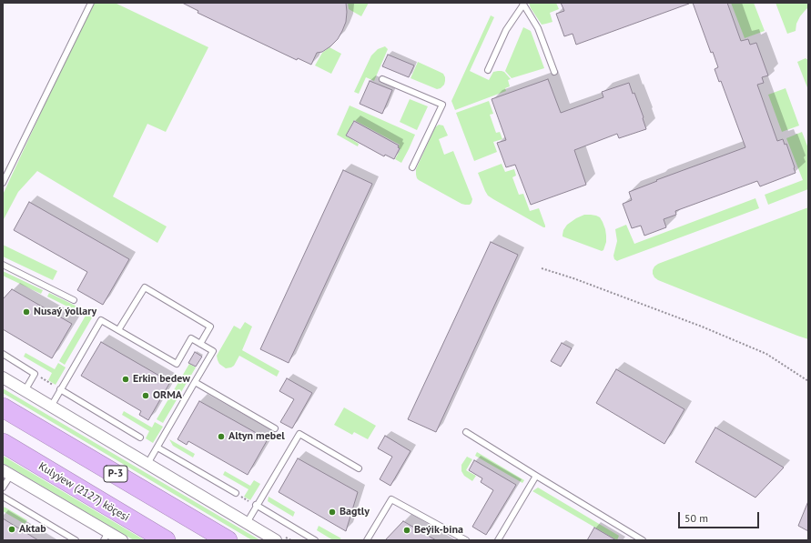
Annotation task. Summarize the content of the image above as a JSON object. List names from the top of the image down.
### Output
{
  "streets": {
    "highway": ["P-3", "Kulyýew (2127) köçesi"]
  },
  "places": [
    "Nusaý ýollary",
    "Erkin bedew",
    "ORMA",
    "Altyn mebel",
    "Bagtly",
    "Aktab",
    "Beýik-bina"
  ],
  "scale_bar": "50 m"
}
